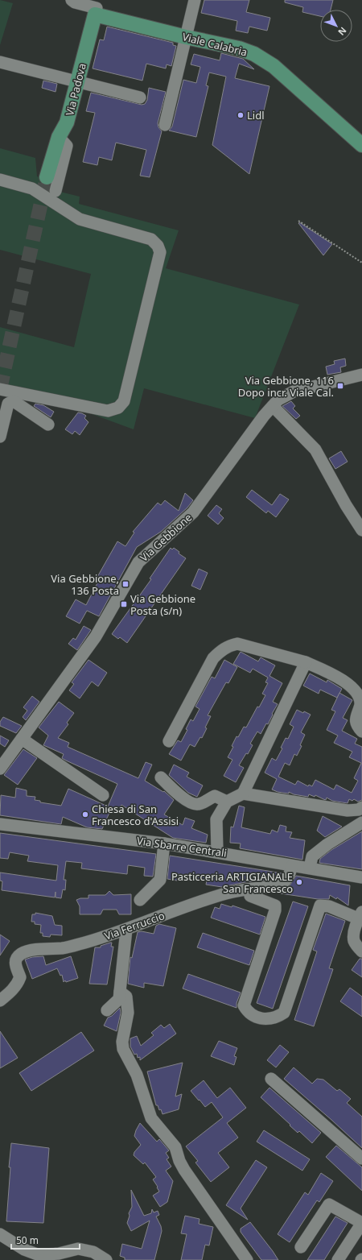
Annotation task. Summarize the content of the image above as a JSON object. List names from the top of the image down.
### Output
{
  "streets": {
    "main road": ["Viale Calabria", "Via Padova"],
    "street": ["Via Gebbione", "Via Sbarre Centrali", "Via Ferruccio"]
  },
  "crossings": [
    ["Viale Calabria", "Via Padova"],
    ["Via Sbarre Centrali", "Via Ferruccio"]
  ],
  "places": {
    "other": ["Lidl", "Chiesa di San Francesco d'Assisi", "Pasticceria ARTIGIANALE San Francesco"],
    "transit": ["Via Gebbione, 116 Dopo incr. Viale Cal.", "Via Gebbione, 136 Posta", "Via Gebbione Posta (s/n)"]
  },
  "scale_bar": "50 m",
  "north": "bottom right"
}
